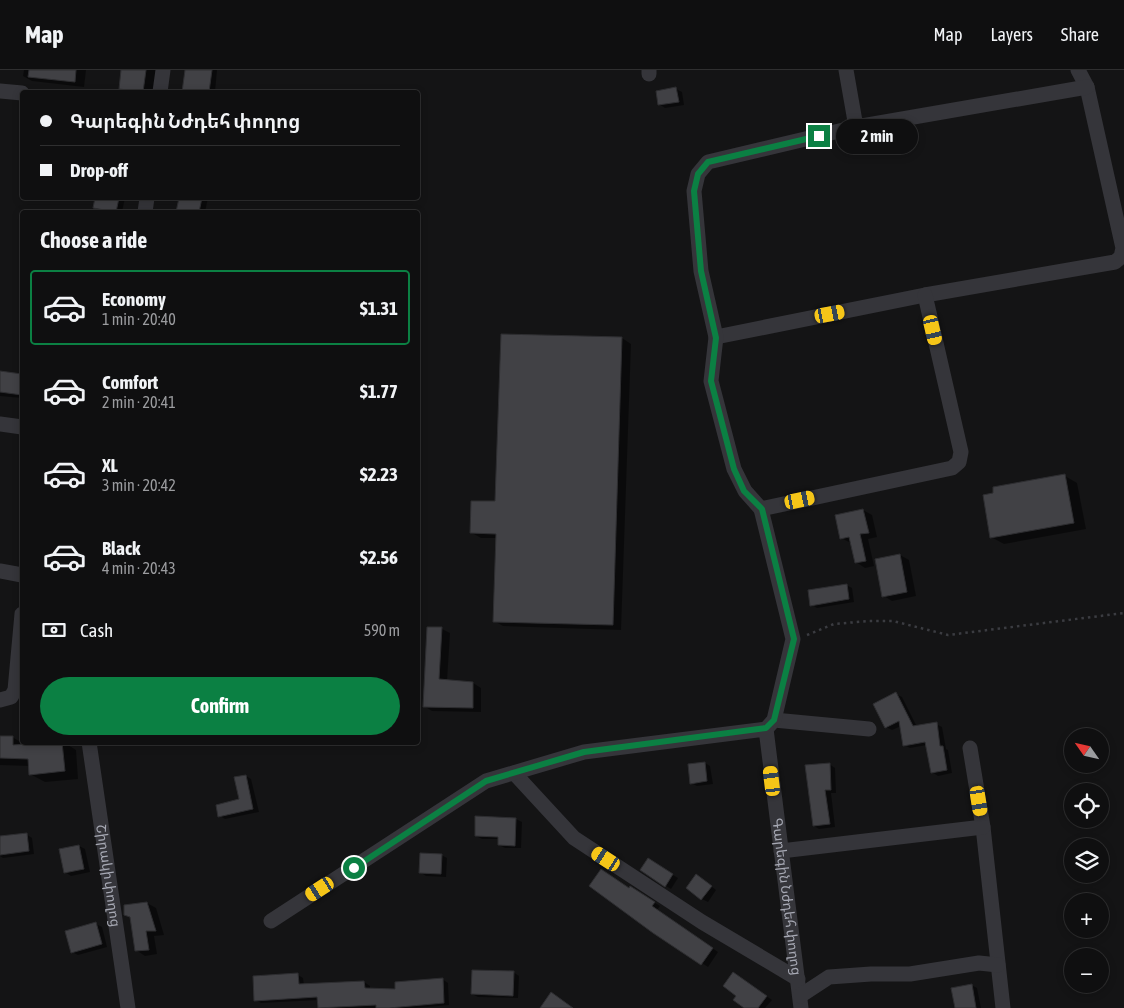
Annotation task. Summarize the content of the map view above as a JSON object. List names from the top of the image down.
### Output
{
  "streets": {
    "street": ["Շիրակի փողոց", "Գարեգին Նժդեհ փողոց"]
  },
  "north": "top left",
  "page": {
    "header": "Map",
    "nav": ["Map", "Layers", "Share"],
    "banner": ["Գարեգին Նժդեհ փողոց", "Drop-off"],
    "bubble": "2 min",
    "heading": "Choose a ride",
    "list": [
      {
        "name": "Economy",
        "note": "1 min · 20:40",
        "value": "$1.31"
      },
      {
        "name": "Comfort",
        "note": "2 min · 20:41",
        "value": "$1.77"
      },
      {
        "name": "XL",
        "note": "3 min · 20:42",
        "value": "$2.23"
      },
      {
        "name": "Black",
        "note": "4 min · 20:43",
        "value": "$2.56"
      }
    ],
    "pay": ["Cash", "590 m"],
    "buttons": "Confirm",
    "map_buttons": ["+", "−"]
  }
}
